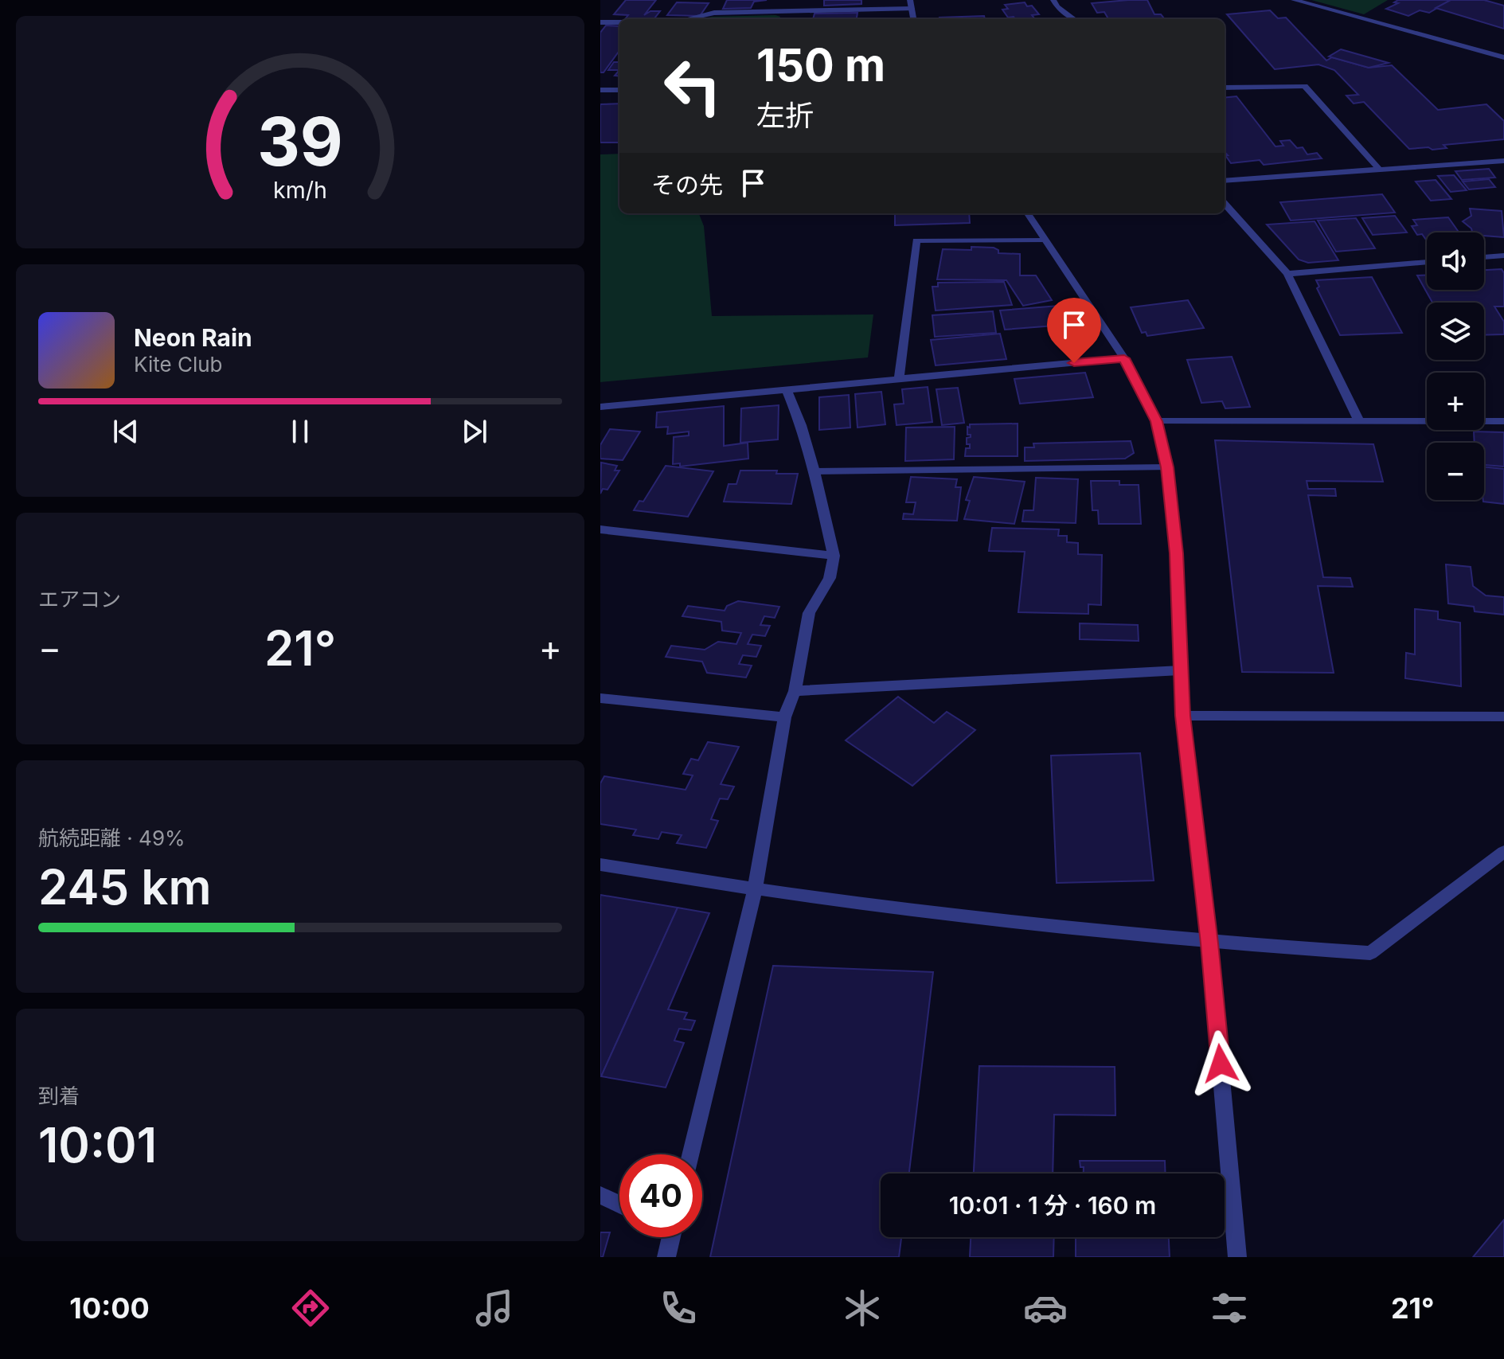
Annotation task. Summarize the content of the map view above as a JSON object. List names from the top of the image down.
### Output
{
  "page": {
    "turn": ["150 m", "左折"],
    "then": "その先",
    "map_buttons": ["+", "−"],
    "song": ["Neon Rain", "Kite Club"],
    "tile": [
      "エアコン",
      ["航続距離 · 49%", "245 km"],
      ["到着", "10:01"]
    ],
    "heat": ["−", "21°", "+"],
    "limit": "40",
    "trip": "10:01 · 1 分 · 160 m",
    "tabs": ["10:00", "21°"],
    "gauge": ["39", "km/h"]
  }
}
